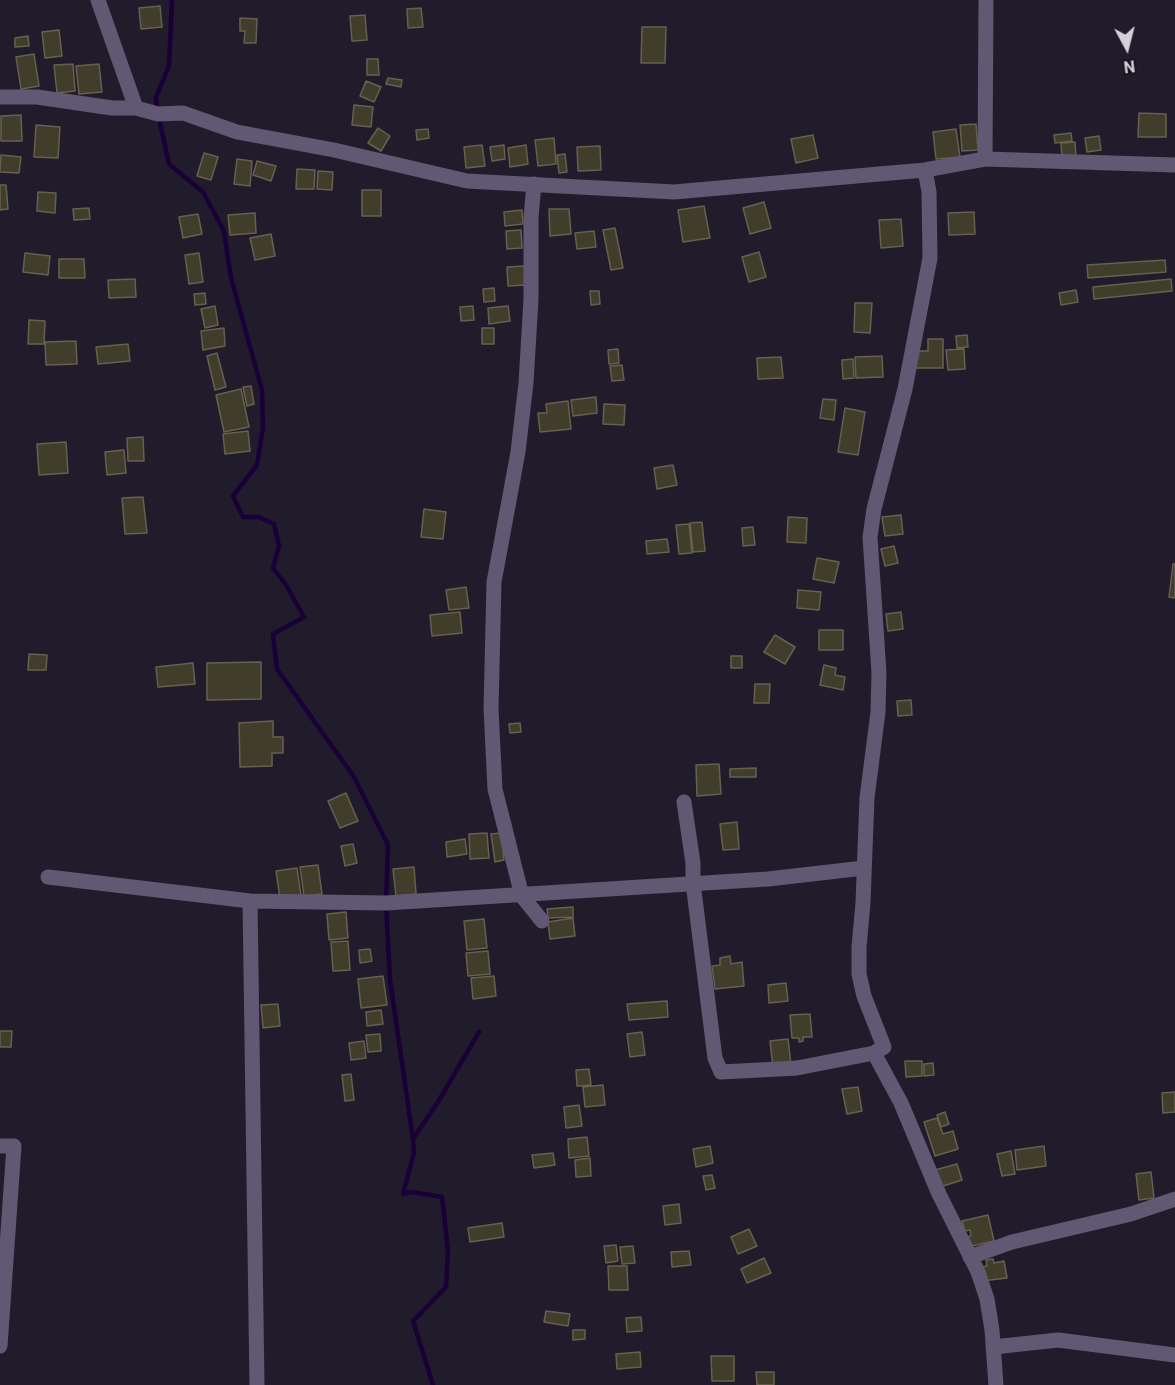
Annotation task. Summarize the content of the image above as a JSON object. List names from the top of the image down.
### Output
{
  "north": "bottom"
}
